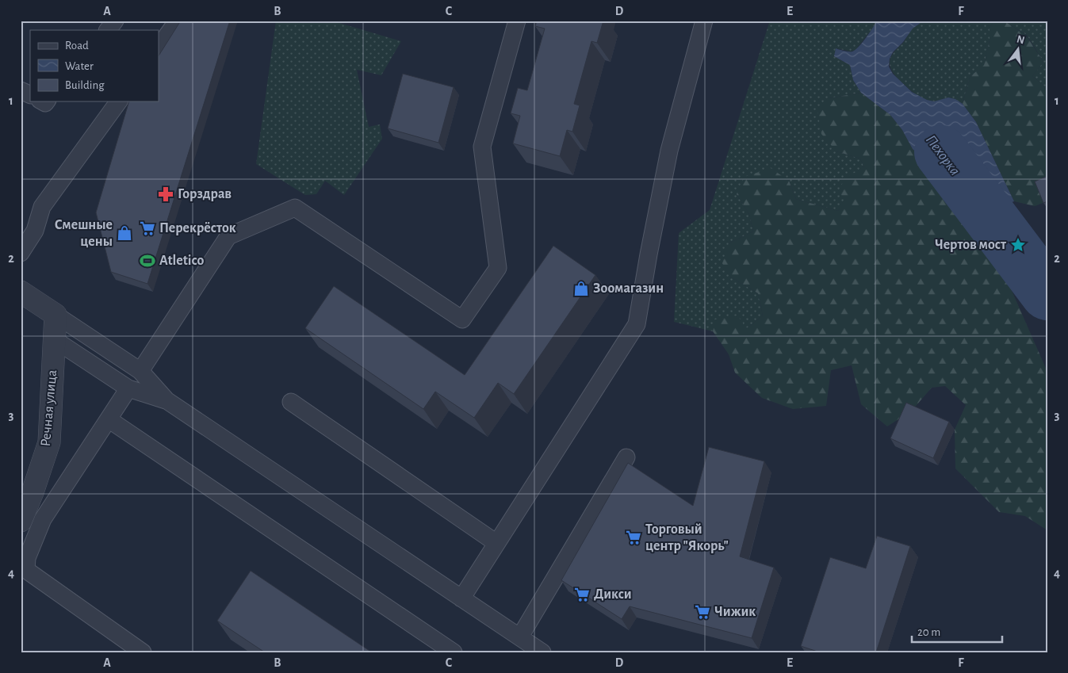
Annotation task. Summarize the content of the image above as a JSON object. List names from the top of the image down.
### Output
{
  "streets": {
    "street": ["Речная улица"]
  },
  "water": ["Пехорка"],
  "places": {
    "pharmacy": ["Горздрав"],
    "supermarket": [
      "Перекрёсток",
      "Торговый центр \"Якорь\"",
      "Дикси",
      "Чижик"
    ],
    "shop": ["Смешные цены", "Зоомагазин"],
    "place": ["Чертов мост"],
    "sports": ["Atletico"]
  },
  "legend": ["Road", "Water", "Building"],
  "scale_bar": "20 m",
  "north": "top",
  "grid": {
    "columns": [
      "A",
      "B",
      "C",
      "D",
      "E",
      "F"
    ],
    "rows": [
      "1",
      "2",
      "3",
      "4"
    ]
  }
}
